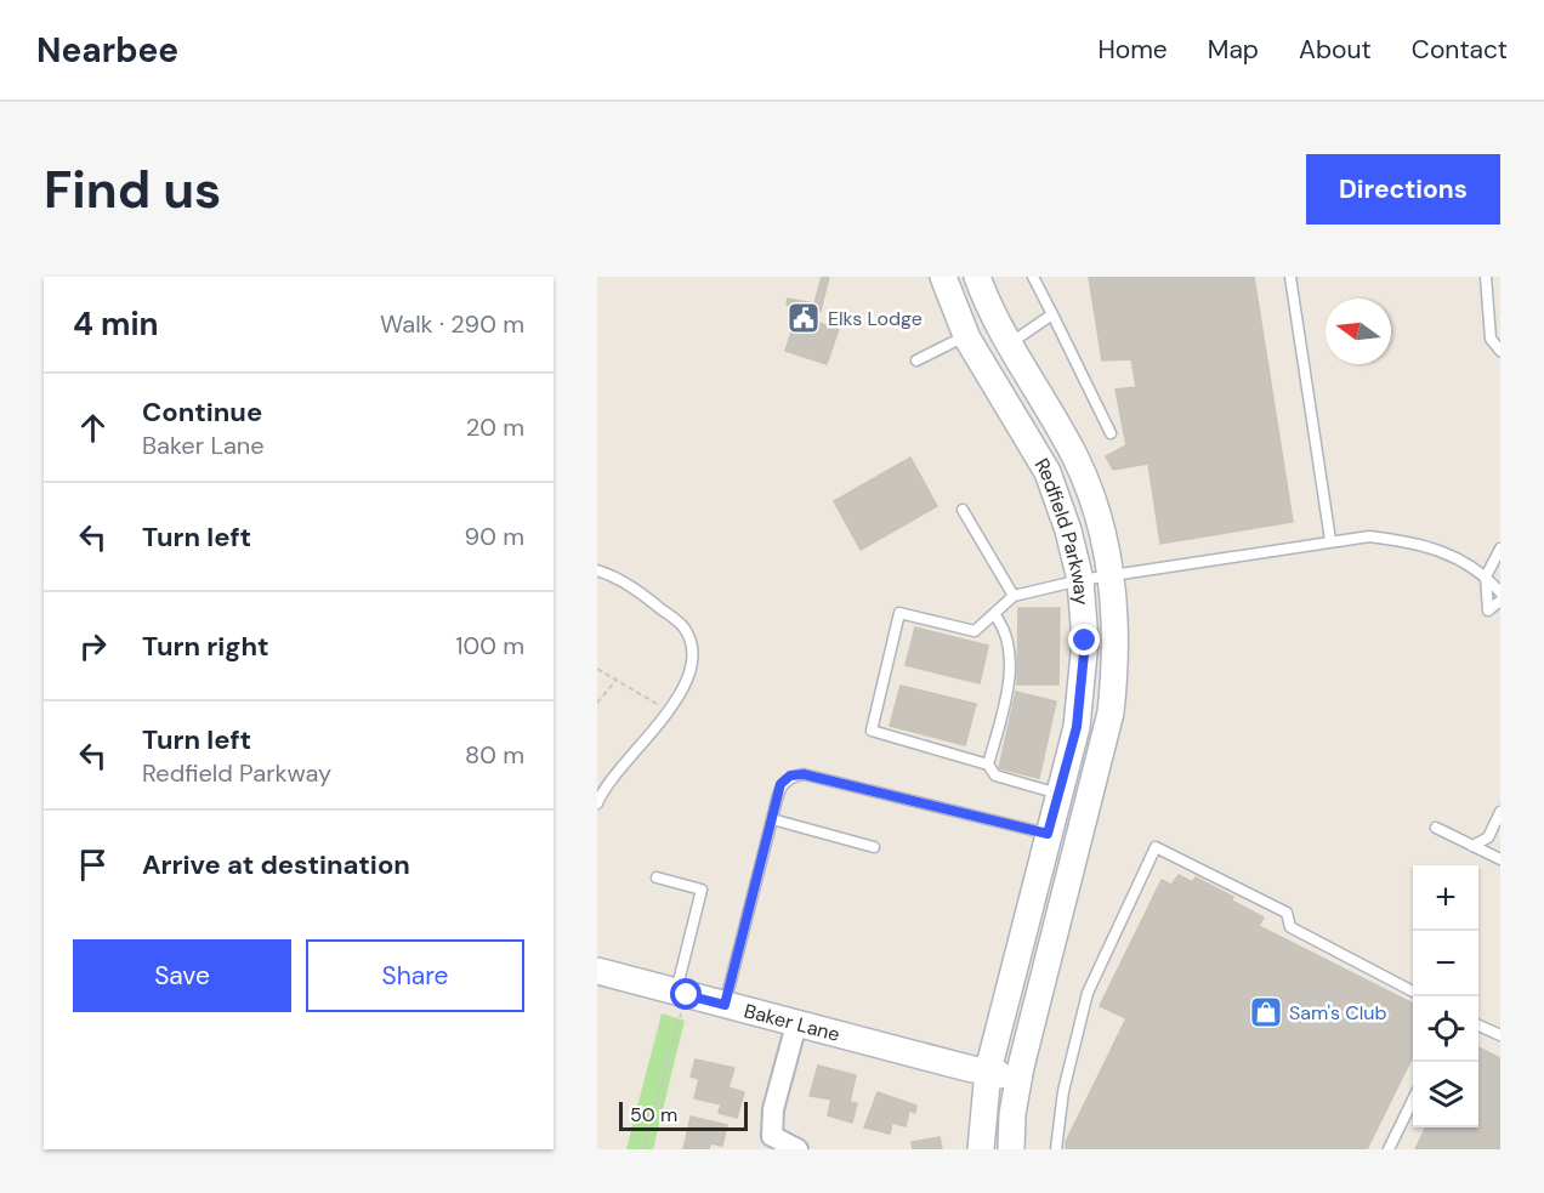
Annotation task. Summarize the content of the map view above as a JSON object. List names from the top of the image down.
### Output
{
  "streets": {
    "street": ["Redfield Parkway", "Baker Lane"]
  },
  "crossings": [
    ["Redfield Parkway", "Baker Lane"]
  ],
  "places": {
    "public building": ["Elks Lodge"],
    "shop": ["Sam's Club"]
  },
  "scale_bar": "50 m",
  "north": "left",
  "page": {
    "header": "Nearbee",
    "nav": [
      "Home",
      "Map",
      "About",
      "Contact"
    ],
    "buttons": [
      "Directions",
      ["Save", "Share"]
    ],
    "title": "Find us",
    "heading": ["4 min", "Walk · 290 m"],
    "list": [
      ["Continue", "Baker Lane", "20 m"],
      ["Turn left", "90 m"],
      ["Turn right", "100 m"],
      ["Turn left", "Redfield Parkway", "80 m"],
      "Arrive at destination"
    ],
    "map_buttons": ["+", "−"],
    "scale": "50 m"
  }
}
